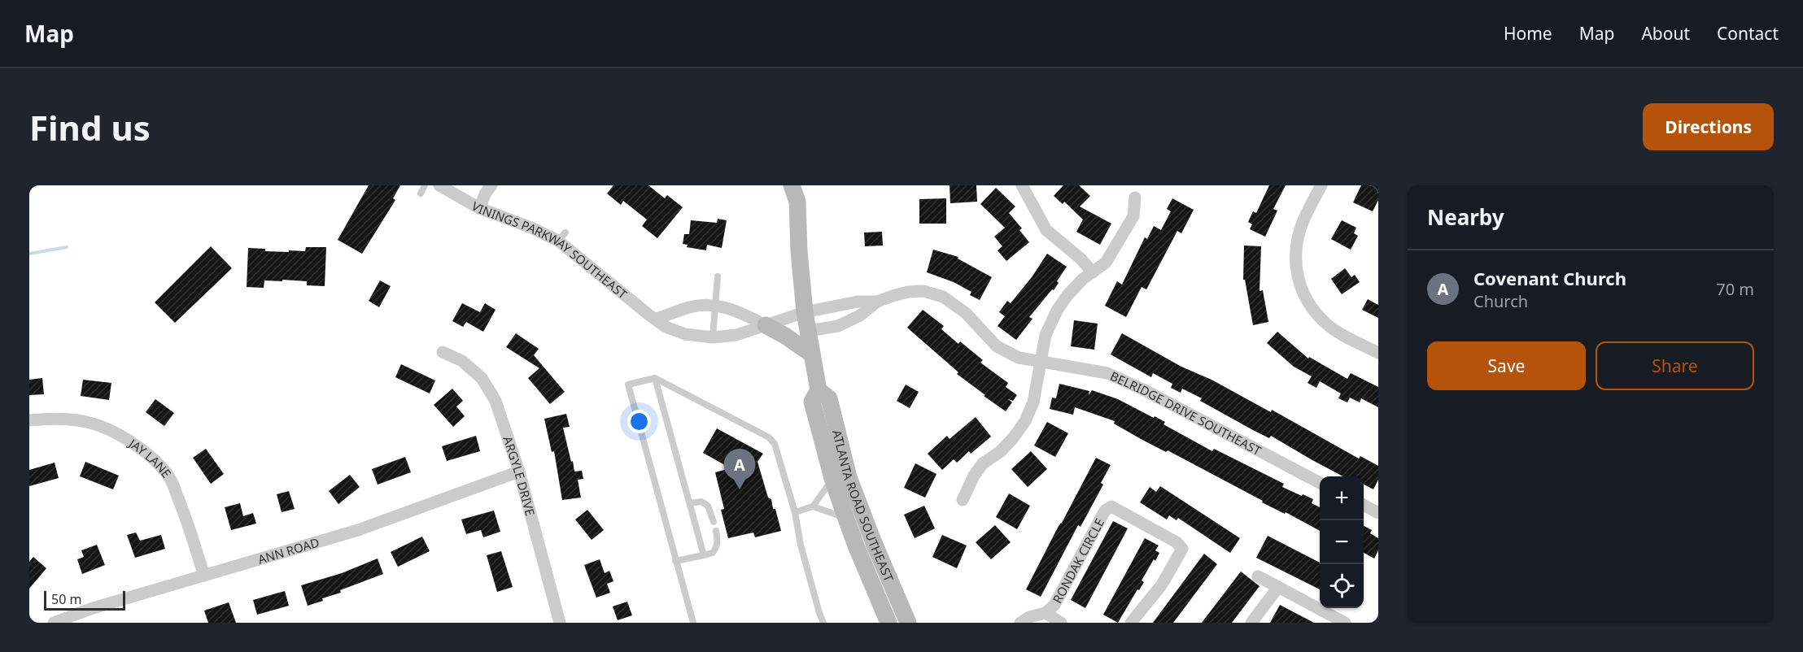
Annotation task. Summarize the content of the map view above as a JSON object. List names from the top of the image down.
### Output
{
  "streets": {
    "main road": ["ATLANTA ROAD SOUTHEAST"],
    "street": [
      "VININGS PARKWAY SOUTHEAST",
      "BELRIDGE DRIVE SOUTHEAST",
      "JAY LANE",
      "ARGYLE DRIVE",
      "ANN ROAD",
      "RONDAK CIRCLE"
    ]
  },
  "crossings": [
    ["VININGS PARKWAY SOUTHEAST", "BELRIDGE DRIVE SOUTHEAST"],
    ["VININGS PARKWAY SOUTHEAST", "ATLANTA ROAD SOUTHEAST"],
    ["BELRIDGE DRIVE SOUTHEAST", "ATLANTA ROAD SOUTHEAST"],
    ["JAY LANE", "ANN ROAD"],
    ["ARGYLE DRIVE", "ANN ROAD"]
  ],
  "scale_bar": "50 m",
  "page": {
    "header": "Map",
    "nav": [
      "Home",
      "Map",
      "About",
      "Contact"
    ],
    "buttons": [
      "Directions",
      ["Save", "Share"]
    ],
    "title": "Find us",
    "heading": "Nearby",
    "list": [
      {
        "mark": "A",
        "name": "Covenant Church",
        "note": "Church",
        "value": "70 m"
      }
    ],
    "pins": "A",
    "map_buttons": ["+", "−"],
    "scale": "50 m"
  }
}
